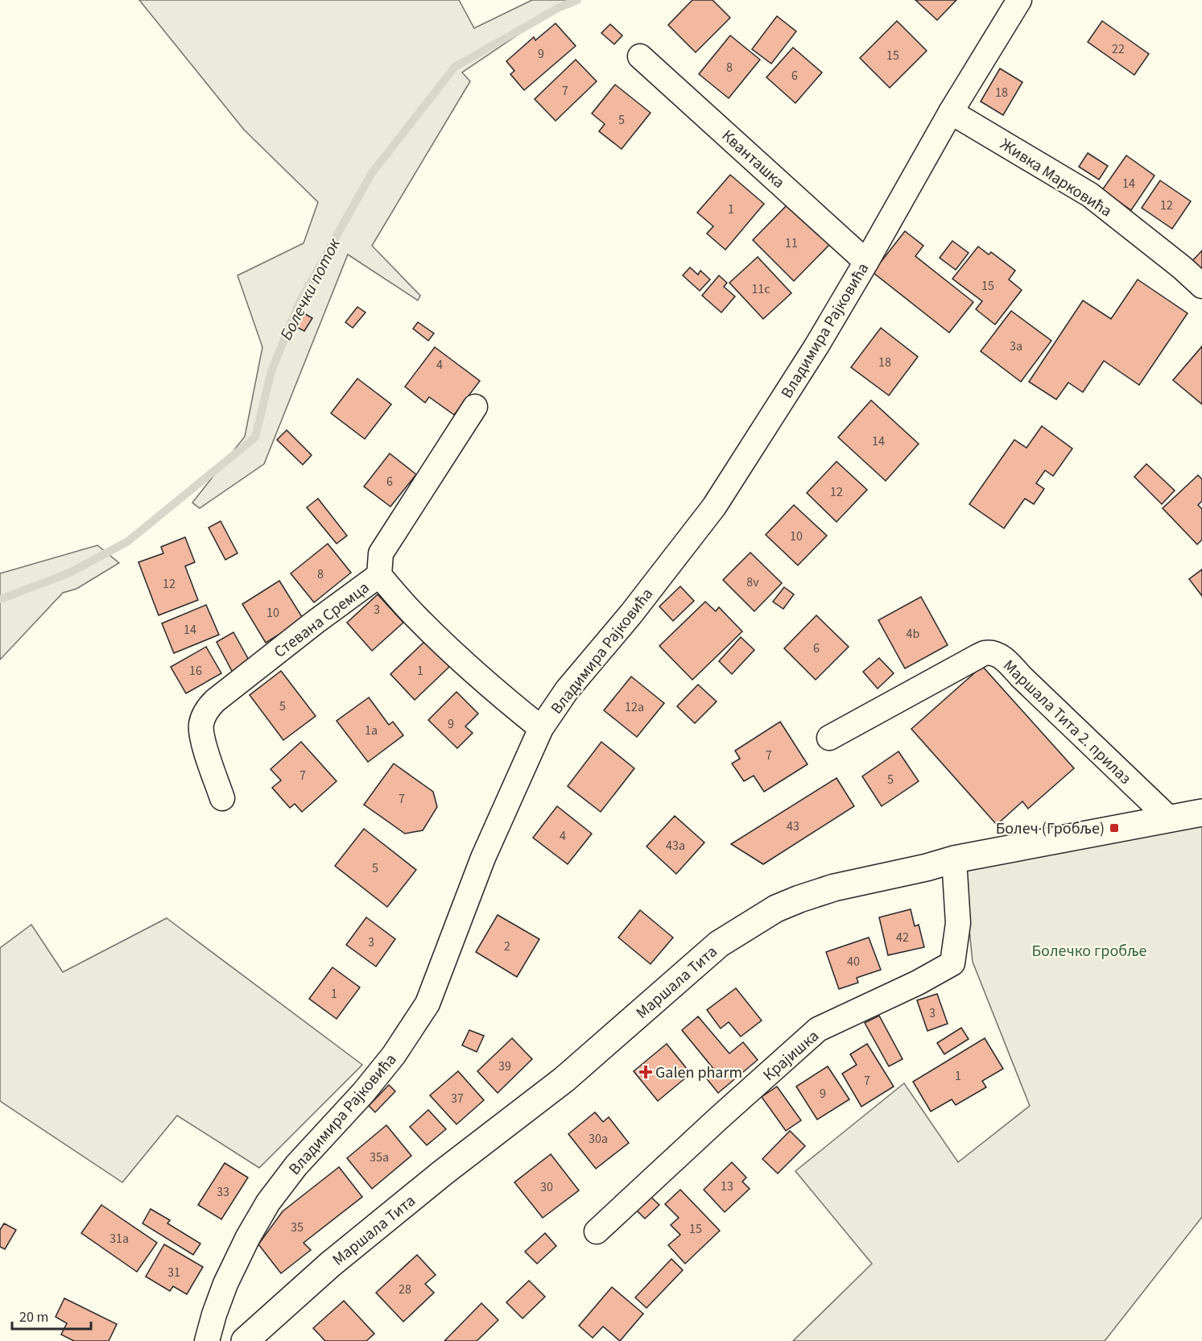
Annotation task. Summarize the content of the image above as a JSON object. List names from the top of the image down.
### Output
{
  "streets": {
    "street": [
      "Кванташка",
      "Живка Марковића",
      "Владимира Рајковића",
      "Стевана Сремца",
      "Маршала Тита 2. прилаз",
      "Маршала Тита",
      "Крајишка"
    ]
  },
  "crossings": [
    ["Кванташка", "Владимира Рајковића"],
    ["Живка Марковића", "Владимира Рајковића"],
    ["Владимира Рајковића", "Стевана Сремца"],
    ["Маршала Тита 2. прилаз", "Маршала Тита"],
    ["Маршала Тита", "Крајишка"]
  ],
  "water": ["Болечки поток"],
  "parks": ["Болечко гробље"],
  "places": {
    "transit": ["Болеч (Гробље)"],
    "health": ["Galen pharm"]
  },
  "house_numbers": [
    "22",
    "9",
    "15",
    "8",
    "6",
    "7",
    "18",
    "5",
    "14",
    "12",
    "1",
    "11",
    "15",
    "11c",
    "3a",
    "18",
    "4",
    "14",
    "6",
    "12",
    "10",
    "8",
    "8v",
    "12",
    "3",
    "10",
    "14",
    "4b",
    "6",
    "16",
    "1",
    "5",
    "12a",
    "9",
    "1a",
    "7",
    "7",
    "5",
    "7",
    "43",
    "4",
    "43a",
    "5",
    "42",
    "3",
    "2",
    "40",
    "1",
    "3",
    "39",
    "1",
    "7",
    "9",
    "37",
    "30a",
    "35a",
    "13",
    "30",
    "33",
    "35",
    "15",
    "31a",
    "31",
    "28"
  ],
  "scale_bar": "20 m"
}
